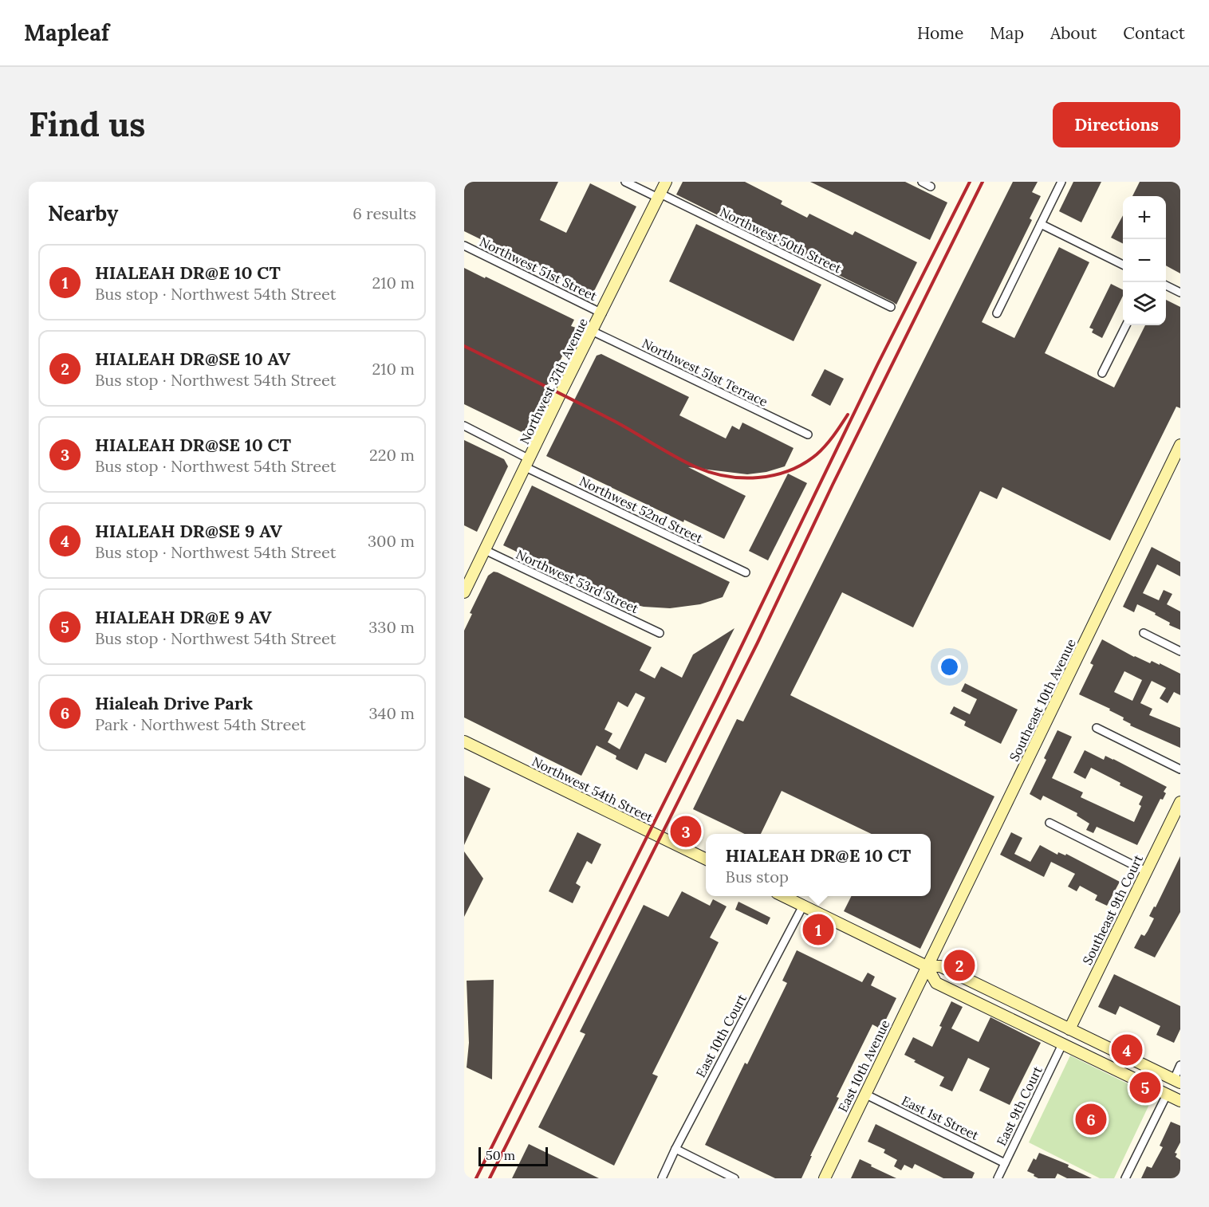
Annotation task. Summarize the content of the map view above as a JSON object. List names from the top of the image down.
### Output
{
  "streets": {
    "street": [
      "Northwest 50th Street",
      "Northwest 51st Street",
      "Northwest 51st Terrace",
      "Northwest 37th Avenue",
      "Northwest 52nd Street",
      "Northwest 53rd Street",
      "Southeast 10th Avenue",
      "Northwest 54th Street",
      "Southeast 9th Court",
      "East 10th Court",
      "East 10th Avenue",
      "East 9th Court",
      "East 1st Street"
    ]
  },
  "crossings": [
    ["Northwest 50th Street", "Northwest 37th Avenue"],
    ["Northwest 51st Street", "Northwest 37th Avenue"],
    ["Northwest 51st Terrace", "Northwest 37th Avenue"],
    ["Northwest 37th Avenue", "Northwest 52nd Street"],
    ["Northwest 37th Avenue", "Northwest 53rd Street"],
    ["Southeast 10th Avenue", "East 10th Avenue"],
    ["East 10th Avenue", "East 1st Street"],
    ["East 9th Court", "East 1st Street"]
  ],
  "scale_bar": "50 m",
  "page": {
    "header": "Mapleaf",
    "nav": [
      "Home",
      "Map",
      "About",
      "Contact"
    ],
    "buttons": "Directions",
    "title": "Find us",
    "heading": ["Nearby", "6 results"],
    "map_buttons": ["+", "−"],
    "list": [
      {
        "mark": "1",
        "name": "HIALEAH DR@E 10 CT",
        "note": "Bus stop · Northwest 54th Street",
        "value": "210 m"
      },
      {
        "mark": "2",
        "name": "HIALEAH DR@SE 10 AV",
        "note": "Bus stop · Northwest 54th Street",
        "value": "210 m"
      },
      {
        "mark": "3",
        "name": "HIALEAH DR@SE 10 CT",
        "note": "Bus stop · Northwest 54th Street",
        "value": "220 m"
      },
      {
        "mark": "4",
        "name": "HIALEAH DR@SE 9 AV",
        "note": "Bus stop · Northwest 54th Street",
        "value": "300 m"
      },
      {
        "mark": "5",
        "name": "HIALEAH DR@E 9 AV",
        "note": "Bus stop · Northwest 54th Street",
        "value": "330 m"
      },
      {
        "mark": "6",
        "name": "Hialeah Drive Park",
        "note": "Park · Northwest 54th Street",
        "value": "340 m"
      }
    ],
    "pins": [
      "3",
      "1",
      "2",
      "4",
      "5",
      "6"
    ],
    "popup": ["HIALEAH DR@E 10 CT", "Bus stop"],
    "scale": "50 m"
  }
}
